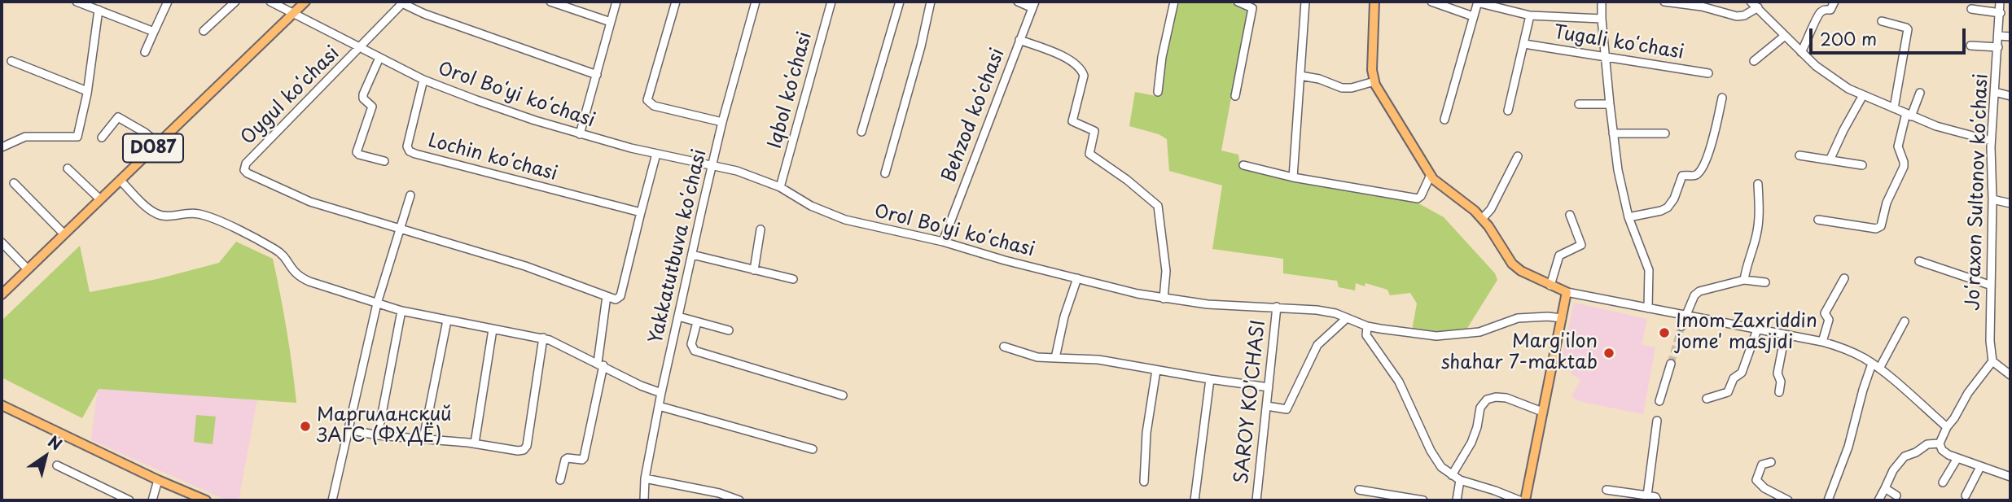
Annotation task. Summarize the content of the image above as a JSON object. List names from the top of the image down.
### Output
{
  "streets": {
    "main road": ["D087"],
    "street": [
      "Tugali koʻchasi",
      "Iqbol koʻchasi",
      "Orol Boʻyi koʻchasi",
      "Oygul koʻchasi",
      "Behzod koʻchasi",
      "Lochin koʻchasi",
      "Joʻraxon Sultonov koʻchasi",
      "Yakkatutbuva koʻchasi",
      "SAROY KO'CHASI"
    ]
  },
  "crossings": [
    ["Iqbol koʻchasi", "Orol Boʻyi koʻchasi"],
    ["Orol Boʻyi koʻchasi", "Oygul koʻchasi"],
    ["Orol Boʻyi koʻchasi", "Behzod koʻchasi"],
    ["Orol Boʻyi koʻchasi", "D087"],
    ["Orol Boʻyi koʻchasi", "Lochin koʻchasi"],
    ["Orol Boʻyi koʻchasi", "Yakkatutbuva koʻchasi"],
    ["Orol Boʻyi koʻchasi", "SAROY KO'CHASI"]
  ],
  "places": ["Imom Zaxriddin jome' masjidi", "Marg'ilon shahar 7-maktab", "Маргиланский ЗАГС (ФХДЁ)"],
  "scale_bar": "200 m",
  "north": "top right"
}
